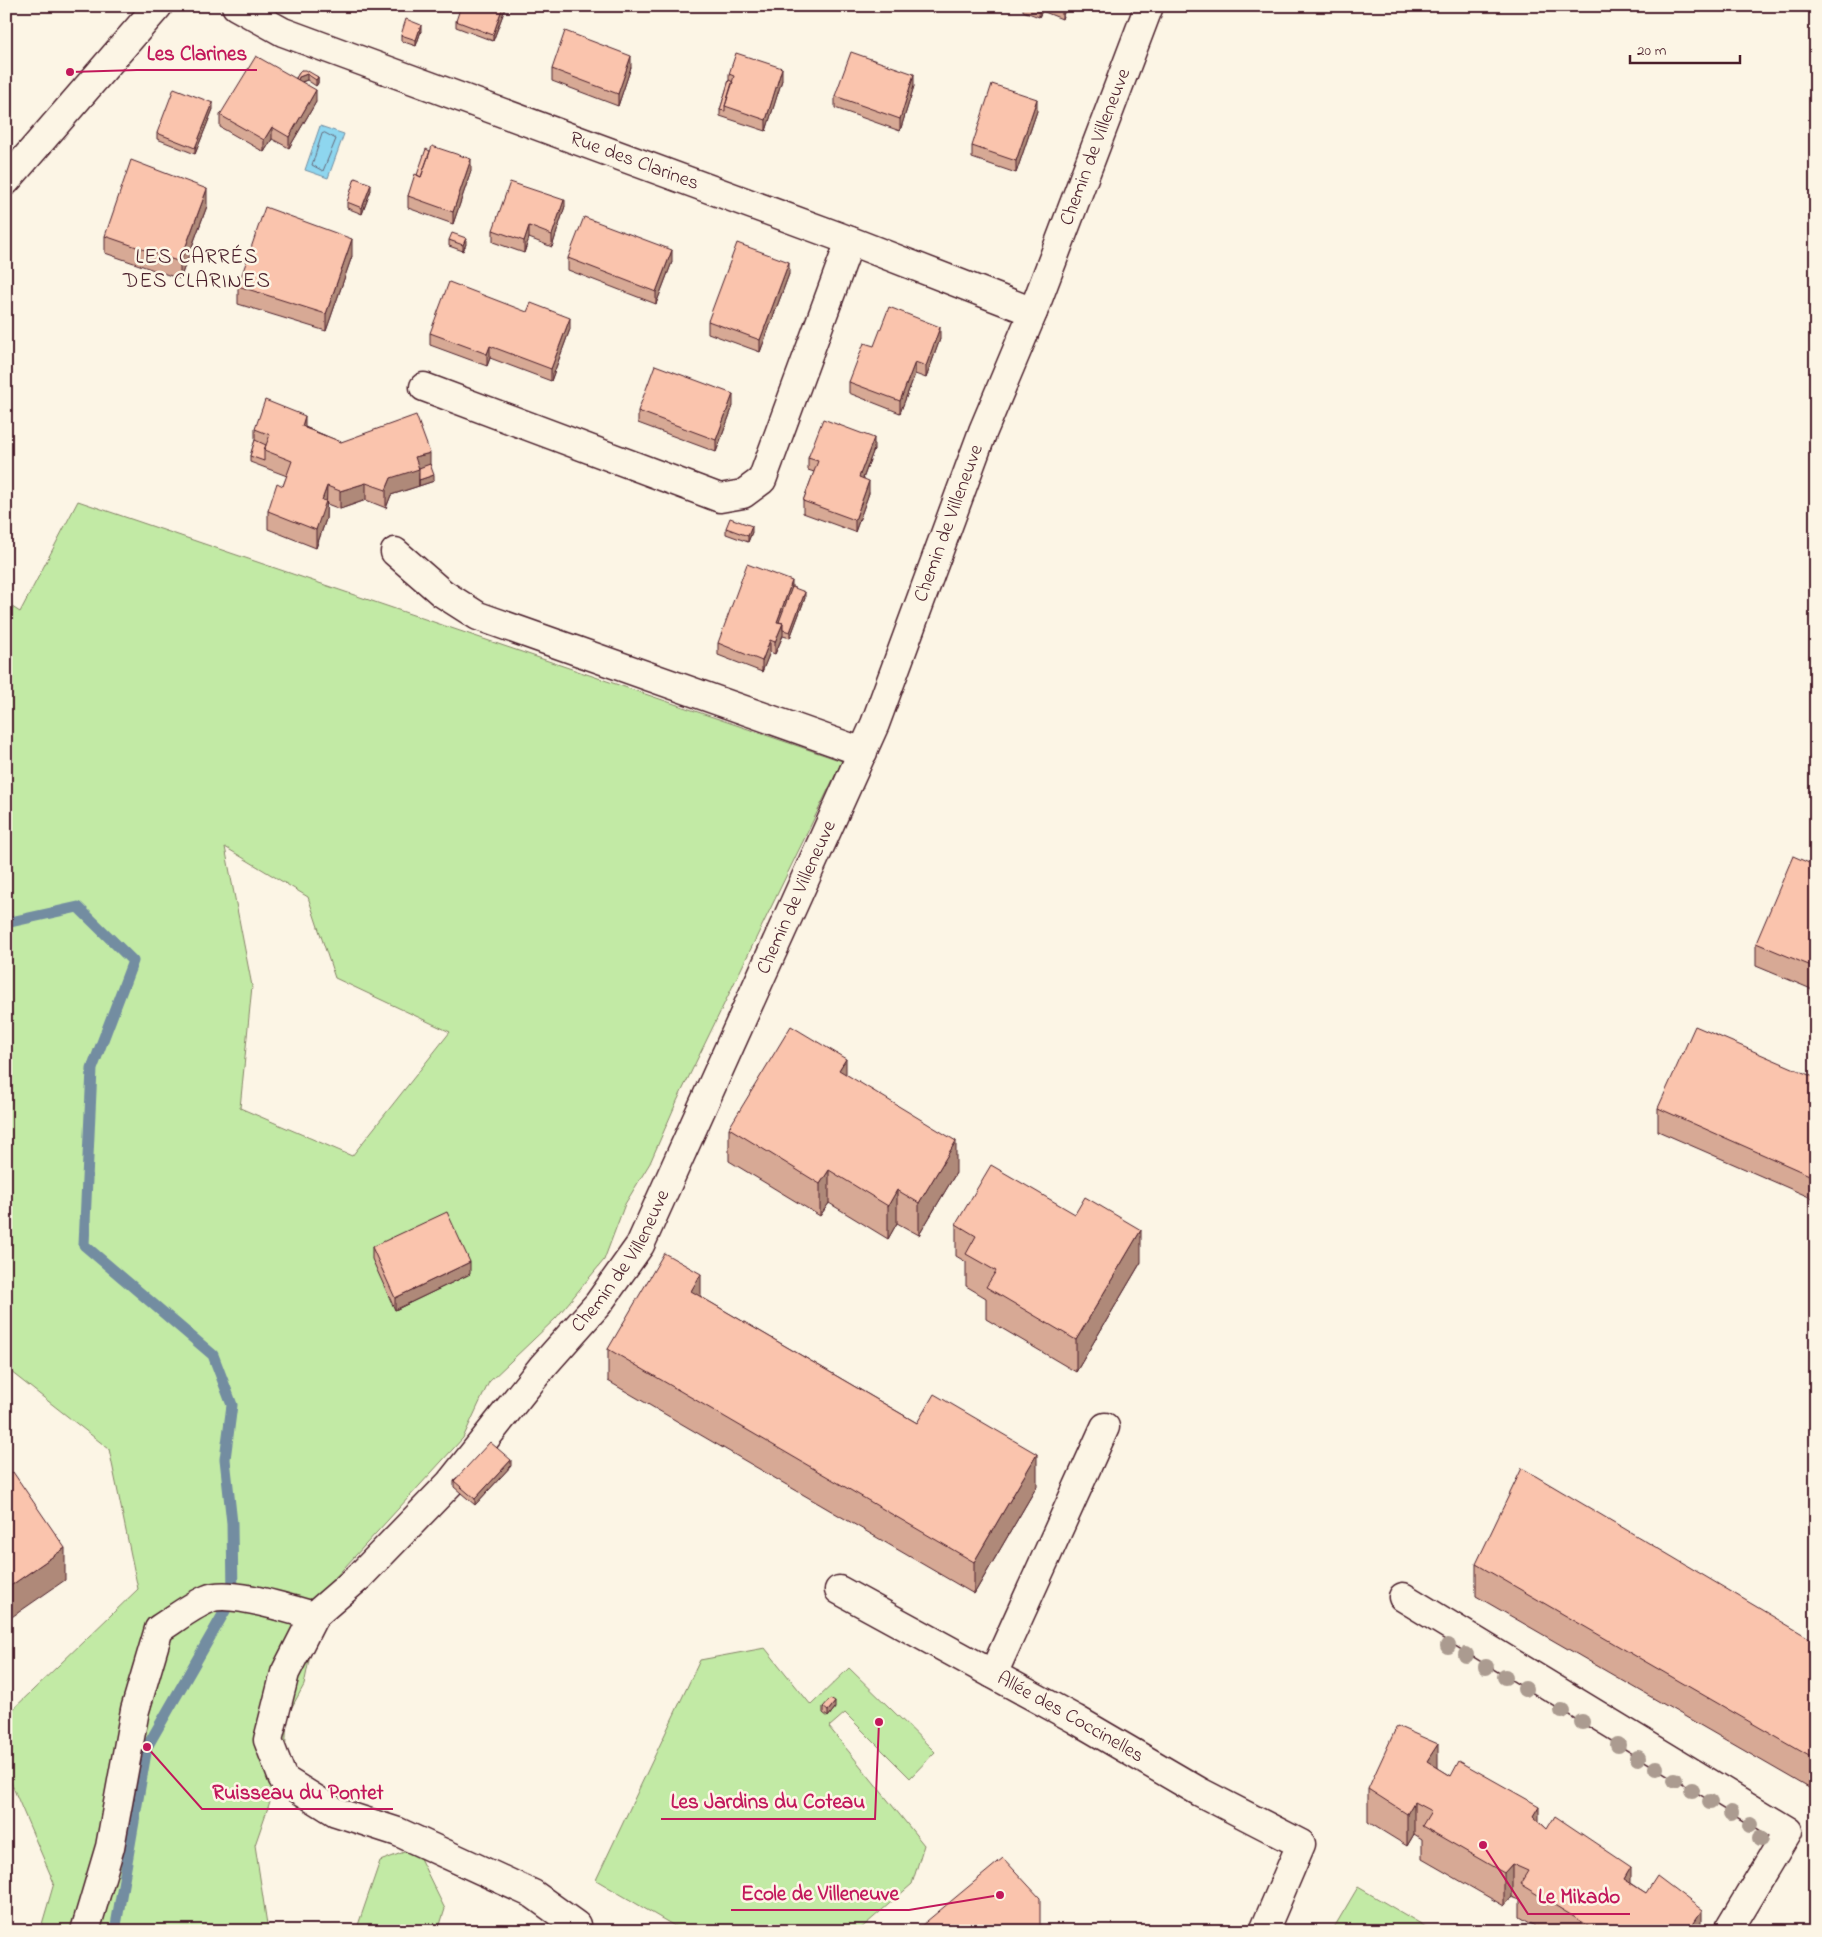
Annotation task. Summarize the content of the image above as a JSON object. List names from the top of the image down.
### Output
{
  "streets": {
    "street": ["Chemin de Villeneuve", "Rue des Clarines", "Allée des Coccinelles"]
  },
  "crossings": [
    ["Chemin de Villeneuve", "Rue des Clarines"]
  ],
  "districts": ["LES CARRÉS DES CLARINES"],
  "places": [
    "Les Clarines",
    "Les Jardins du Coteau",
    "Ruisseau du Pontet",
    "Le Mikado",
    "Ecole de Villeneuve"
  ],
  "scale_bar": "20 m"
}
